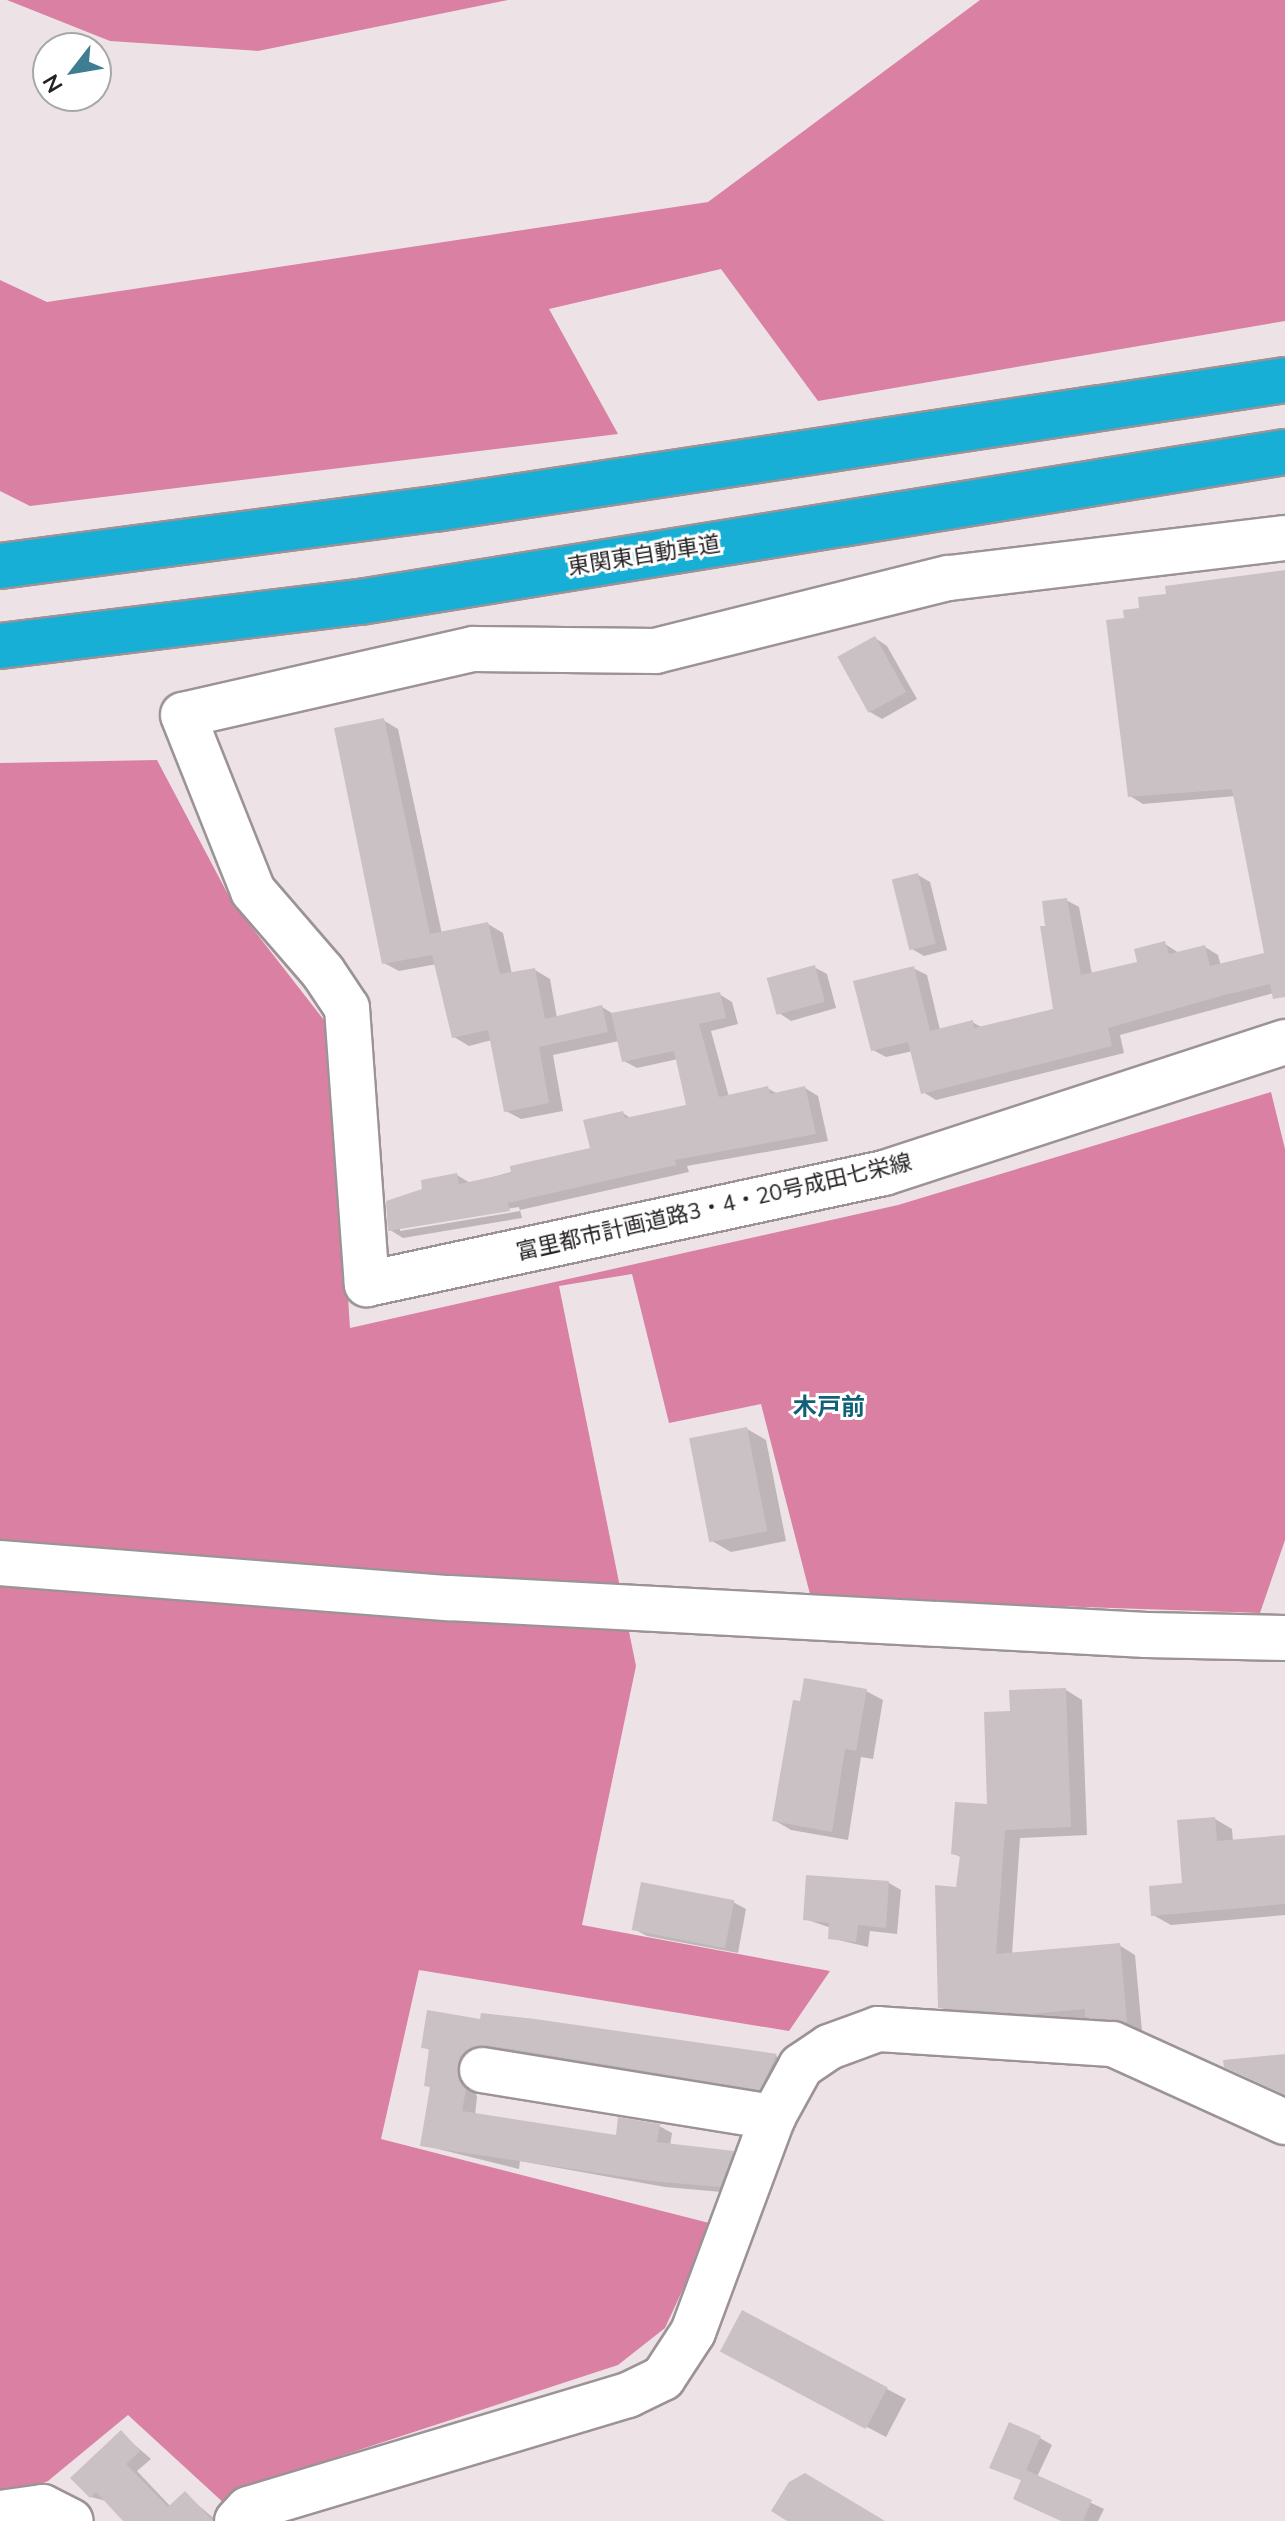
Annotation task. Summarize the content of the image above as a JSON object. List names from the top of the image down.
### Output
{
  "streets": {
    "highway": ["東関東自動車道"],
    "street": ["富里都市計画道路3・4・20号成田七栄線"]
  },
  "districts": ["木戸前"],
  "north": "bottom left"
}
